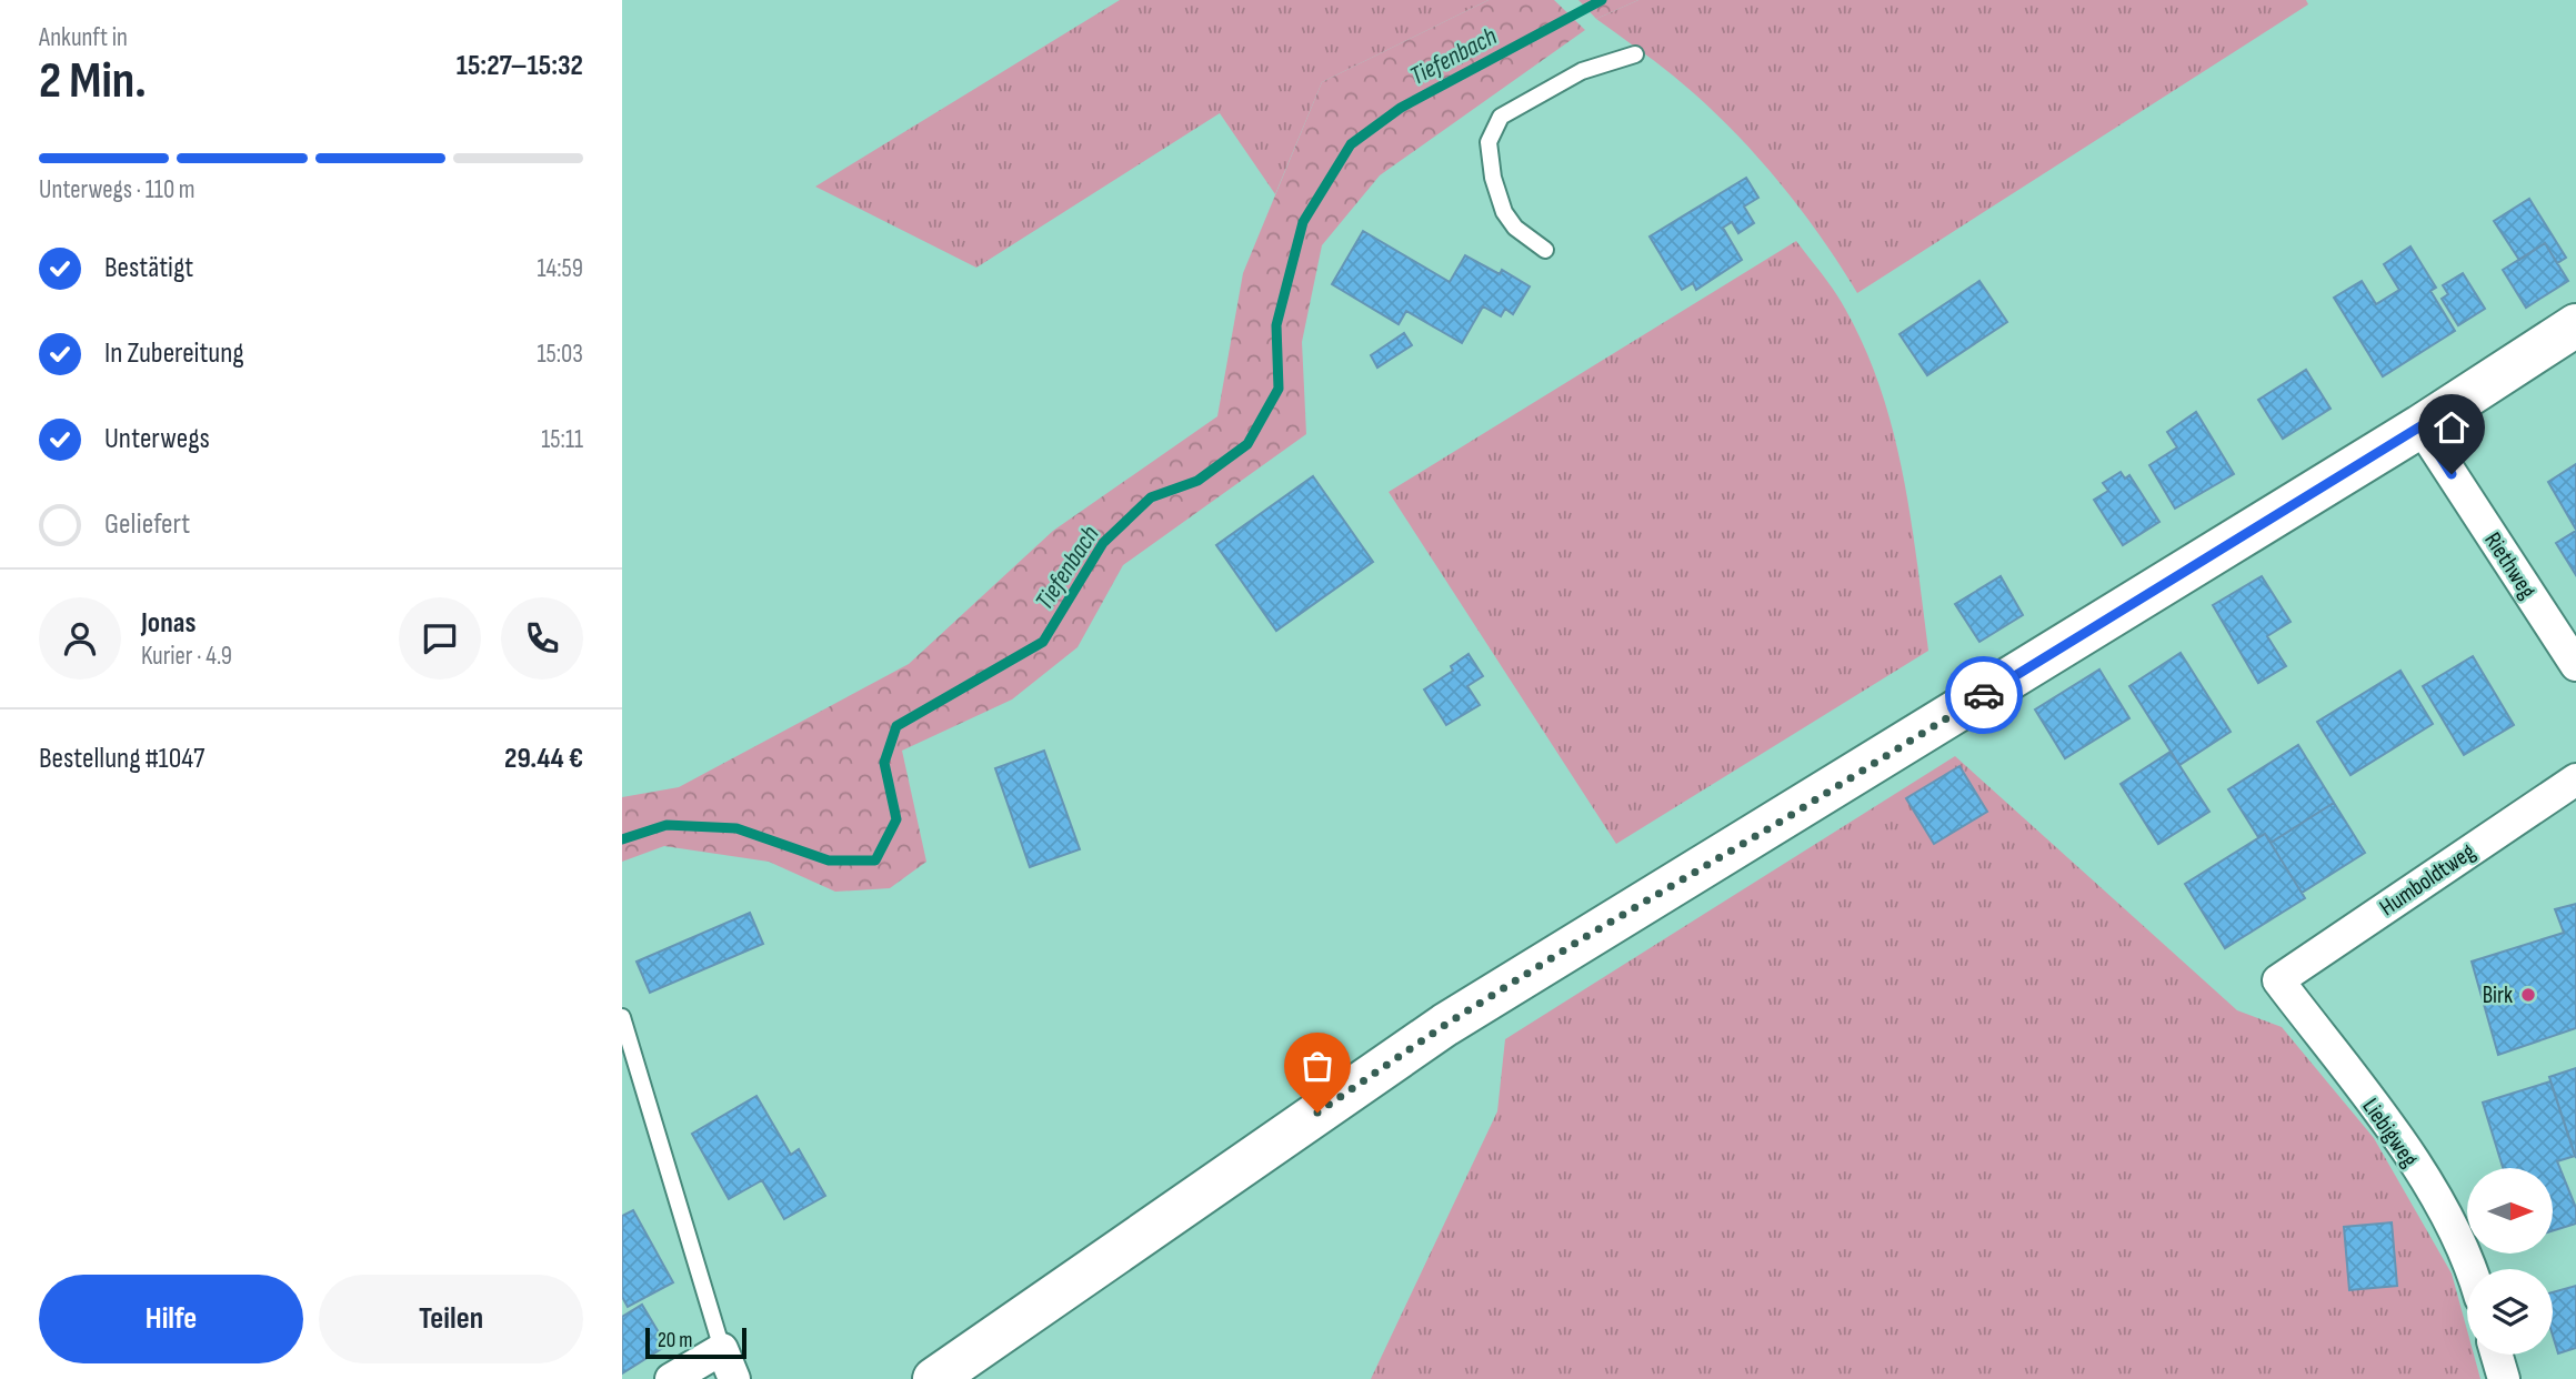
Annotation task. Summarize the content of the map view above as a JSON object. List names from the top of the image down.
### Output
{
  "streets": {
    "street": ["Riethweg", "Humboldtweg", "Liebigweg"]
  },
  "crossings": [
    ["Humboldtweg", "Liebigweg"]
  ],
  "water": ["Tiefenbach"],
  "places": ["Birk"],
  "scale_bar": "20 m",
  "north": "right",
  "page": {
    "heading": ["2 Min.", "Ankunft in", "15:27–15:32"],
    "panel": [
      "Jonas",
      "Kurier · 4.9",
      "Bestellung #1047",
      "29.44 €"
    ],
    "bar": "Unterwegs · 110 m",
    "list": [
      ["Bestätigt", "14:59"],
      ["In Zubereitung", "15:03"],
      ["Unterwegs", "15:11"],
      "Geliefert"
    ],
    "buttons": ["Hilfe", "Teilen"],
    "scale": "20 m"
  }
}
